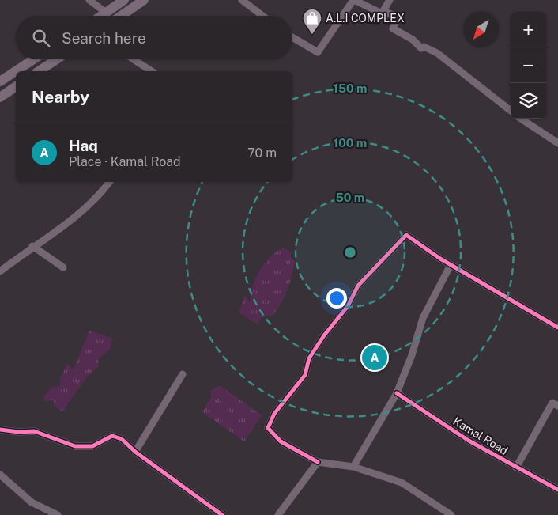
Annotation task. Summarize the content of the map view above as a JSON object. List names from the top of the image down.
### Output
{
  "streets": {
    "street": ["Kamal Road"]
  },
  "places": {
    "shop": ["A.L.I COMPLEX"]
  },
  "north": "bottom left",
  "page": {
    "map_buttons": ["+", "−"],
    "search": "Search here",
    "heading": "Nearby",
    "list": [
      {
        "mark": "A",
        "name": "Haq",
        "note": "Place · Kamal Road",
        "value": "70 m"
      }
    ],
    "pins": "A"
  },
  "rings": ["150 m", "100 m", "50 m"]
}
